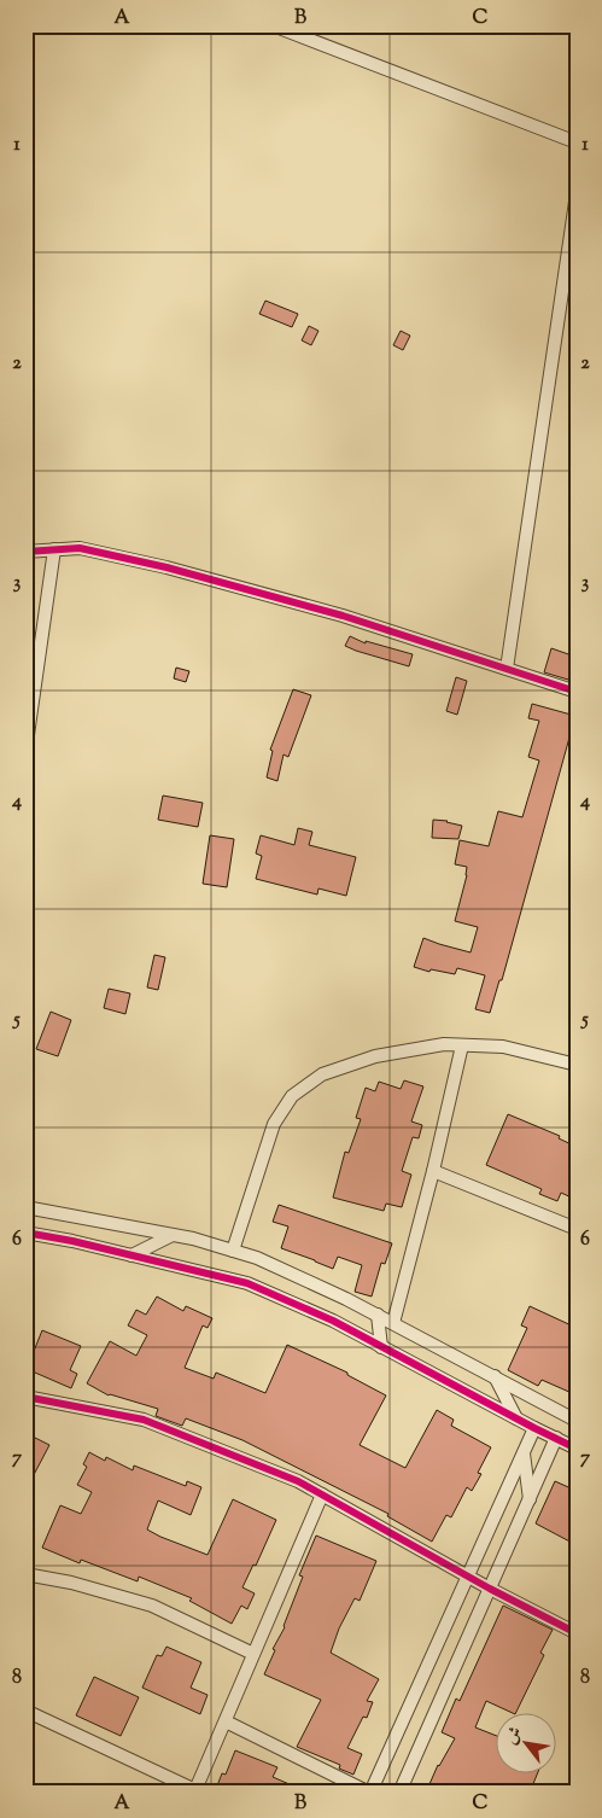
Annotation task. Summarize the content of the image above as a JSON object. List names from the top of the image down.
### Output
{
  "north": "top left",
  "grid": {
    "columns": ["A", "B", "C"],
    "rows": [
      "1",
      "2",
      "3",
      "4",
      "5",
      "6",
      "7",
      "8"
    ]
  }
}
